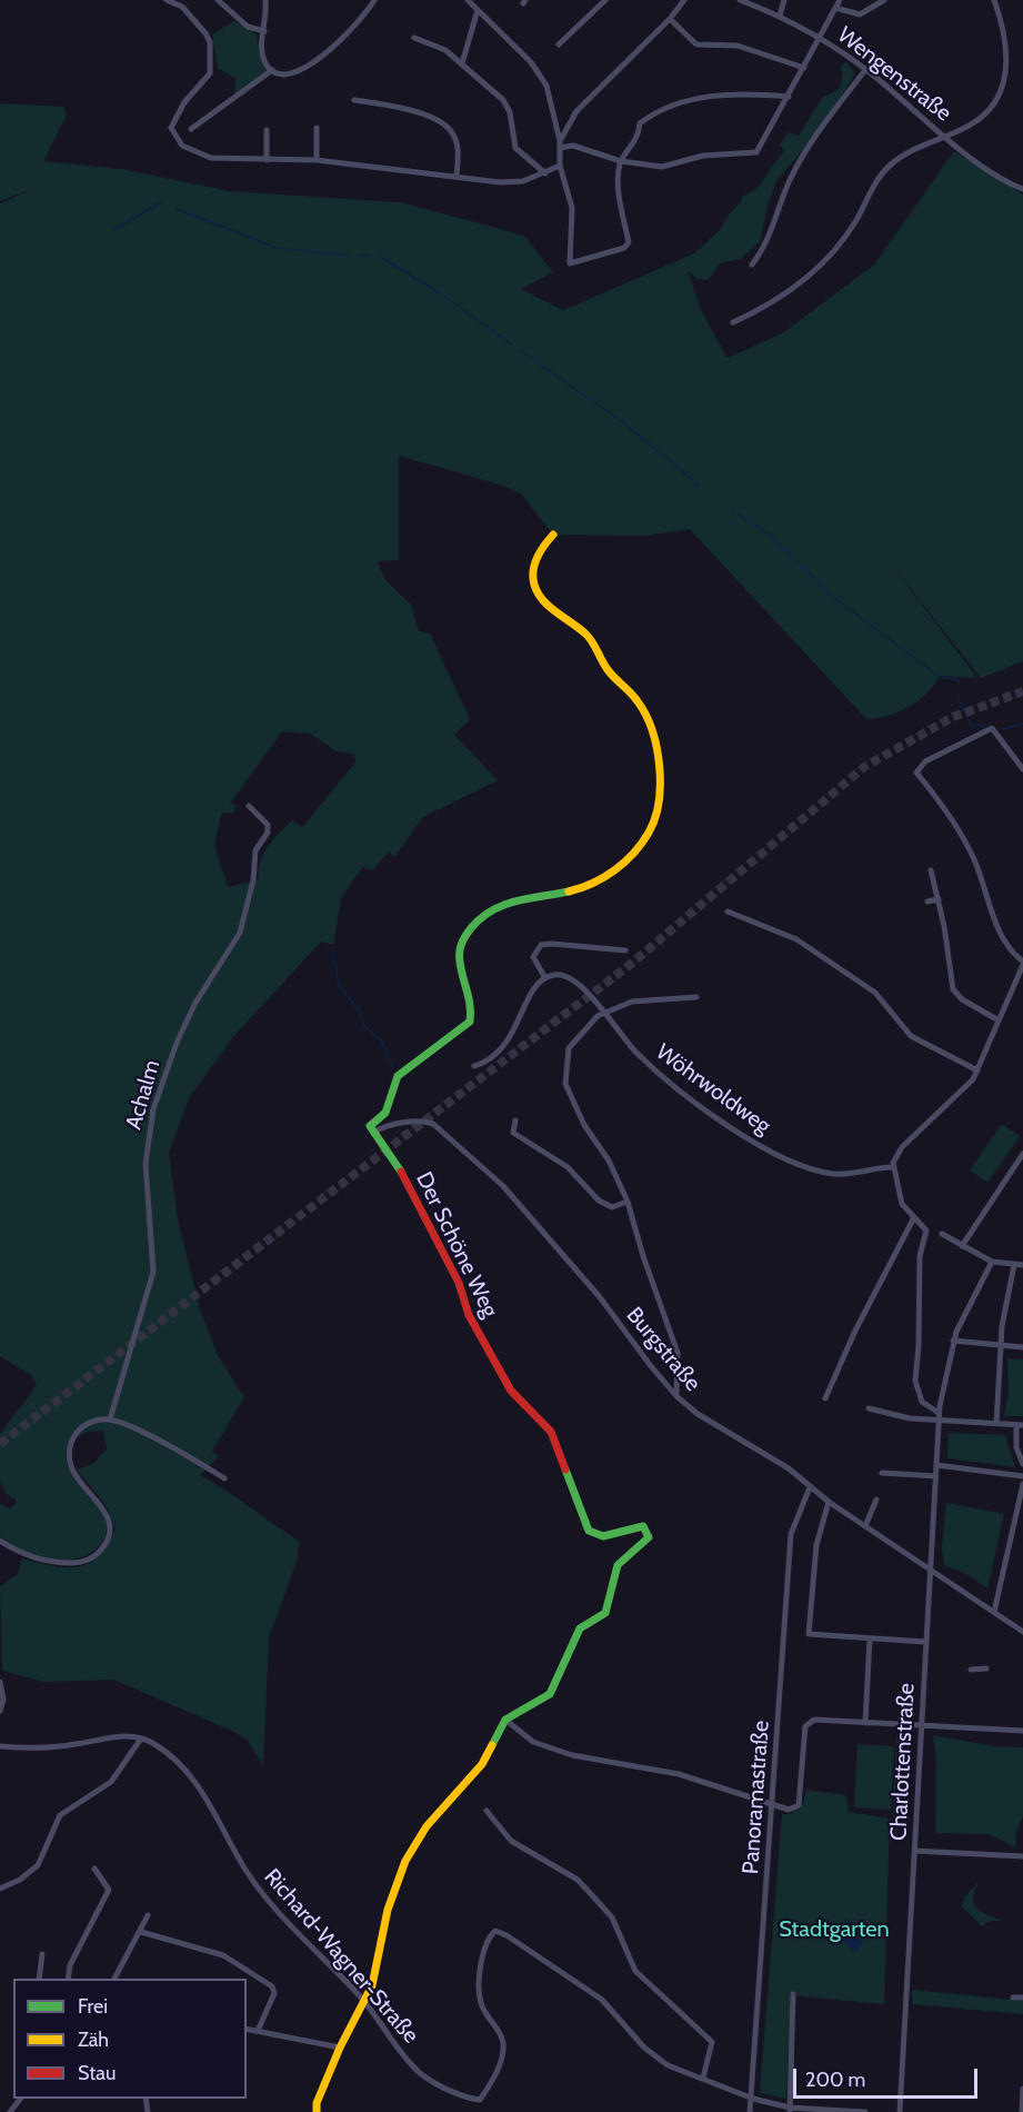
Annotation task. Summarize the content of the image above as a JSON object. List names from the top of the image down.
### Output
{
  "streets": {
    "street": [
      "Wengenstraße",
      "Wöhrwoldweg",
      "Achalm",
      "Der Schöne Weg",
      "Burgstraße",
      "Charlottenstraße",
      "Panoramastraße",
      "Richard-Wagner-Straße"
    ]
  },
  "crossings": [
    ["Der Schöne Weg", "Burgstraße"],
    ["Burgstraße", "Charlottenstraße"],
    ["Burgstraße", "Panoramastraße"]
  ],
  "parks": ["Stadtgarten"],
  "legend": ["Frei", "Zäh", "Stau"],
  "scale_bar": "200 m"
}
